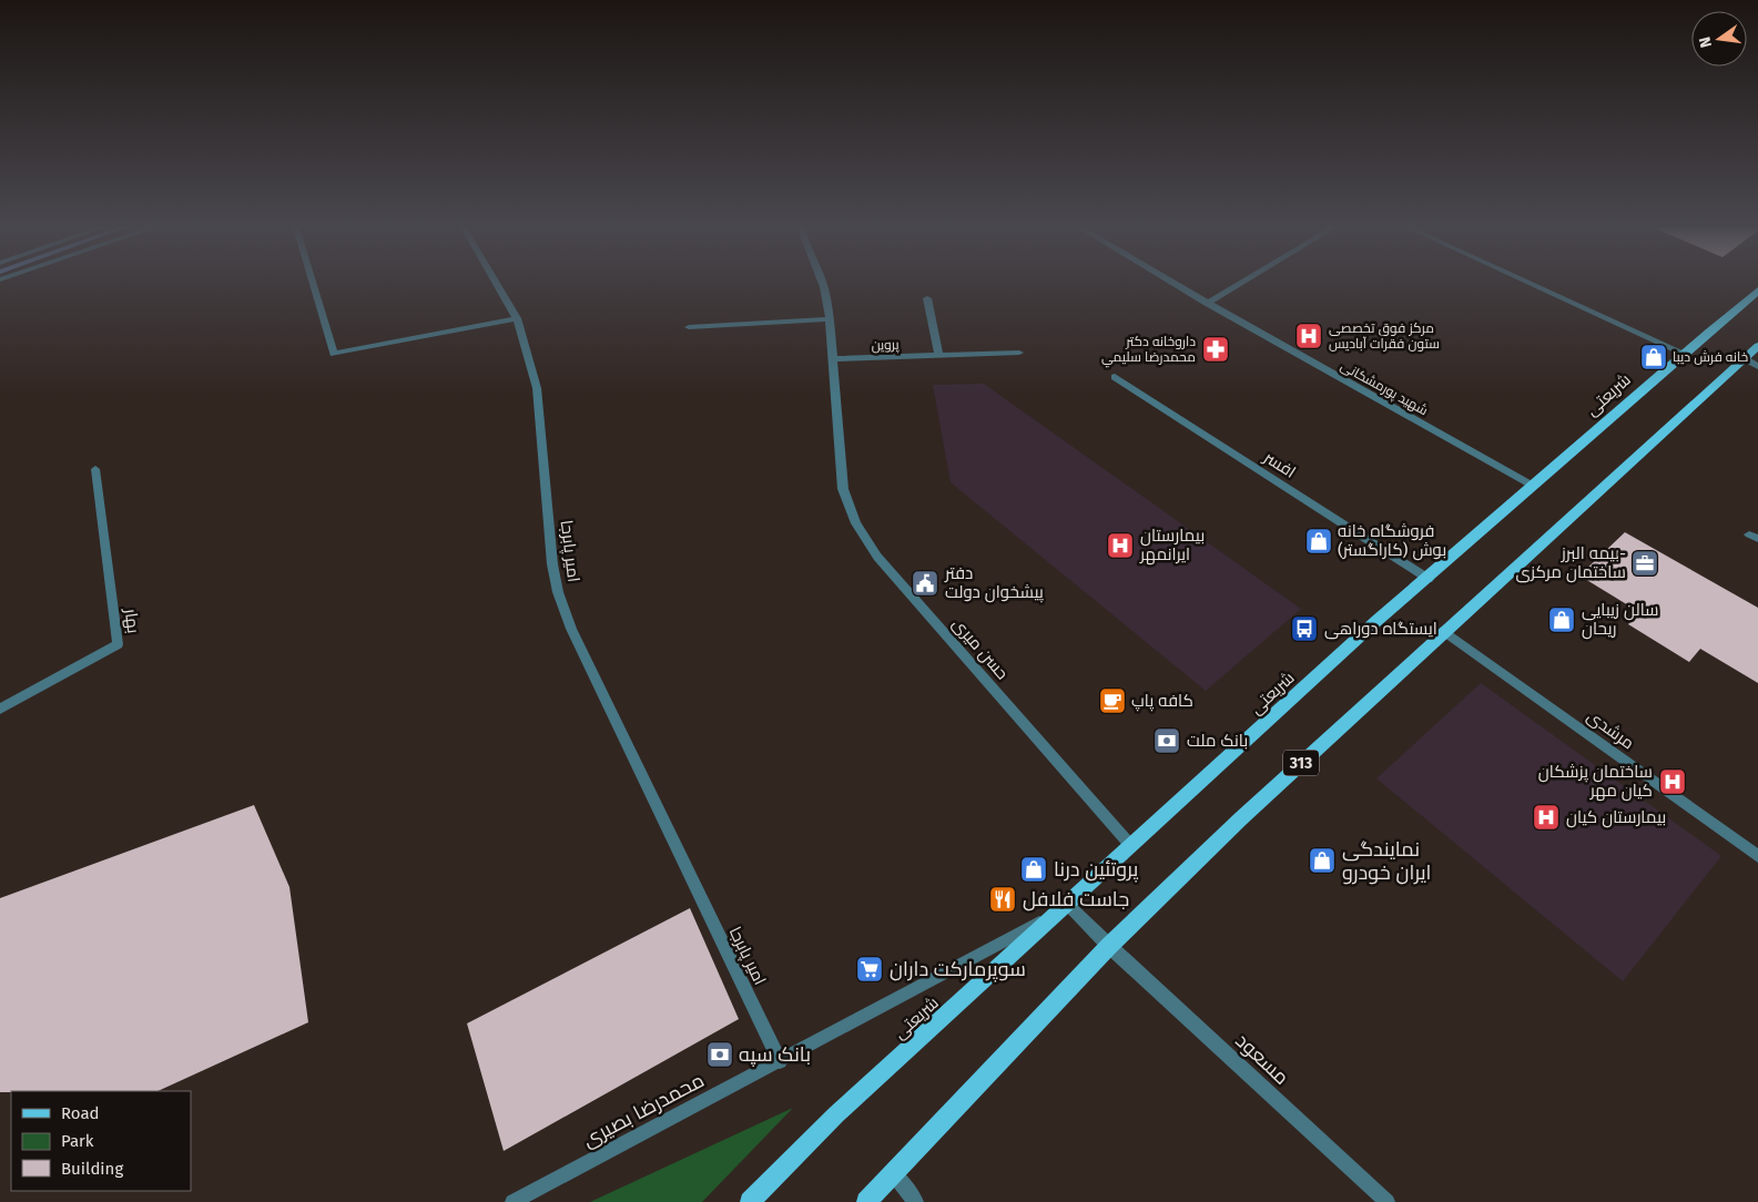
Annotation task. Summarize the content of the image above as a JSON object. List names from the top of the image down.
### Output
{
  "streets": {
    "main road": ["شریعتی", "313"],
    "street": [
      "پروین",
      "شهید پورمشکانی",
      "افسر",
      "امیر پابرجا",
      "بهار",
      "حسن میری",
      "مرشدی",
      "مسعود",
      "محمدرضا بصیری"
    ]
  },
  "crossings": [
    ["پروین", "حسن میری"],
    ["شهید پورمشکانی", "شریعتی"],
    ["شریعتی", "افسر"],
    ["شریعتی", "حسن میری"],
    ["شریعتی", "مسعود"],
    ["شریعتی", "محمدرضا بصیری"],
    ["امیر پابرجا", "محمدرضا بصیری"],
    ["مرشدی", "313"],
    ["313", "مسعود"],
    ["مسعود", "محمدرضا بصیری"]
  ],
  "places": {
    "hospital": [
      "مرکز فوق تخصصی ستون فقرات آبادیس",
      "بیمارستان ایرانمهر",
      "ساختمان پزشکان کیان مهر",
      "بیمارستان کیان"
    ],
    "pharmacy": ["داروخانه دكتر محمدرضا سليمي"],
    "shop": [
      "خانه فرش دیبا",
      "فروشگاه خانه بوش (کاراگستر)",
      "سالن زیبایی ریحان",
      "نمایندگی ایران خودرو",
      "پروتئین درنا"
    ],
    "office": ["بیمه البرز- ساختمان مرکزی"],
    "public building": ["دفتر پیشخوان دولت"],
    "bus stop": ["ایستگاه دوراهی"],
    "cafe": ["کافه پاپ"],
    "bank": ["بانک ملت", "بانک سپه"],
    "restaurant": ["جاست فلافل"],
    "supermarket": ["سوپرمارکت داران"]
  },
  "legend": ["Road", "Park", "Building"],
  "north": "left"
}
